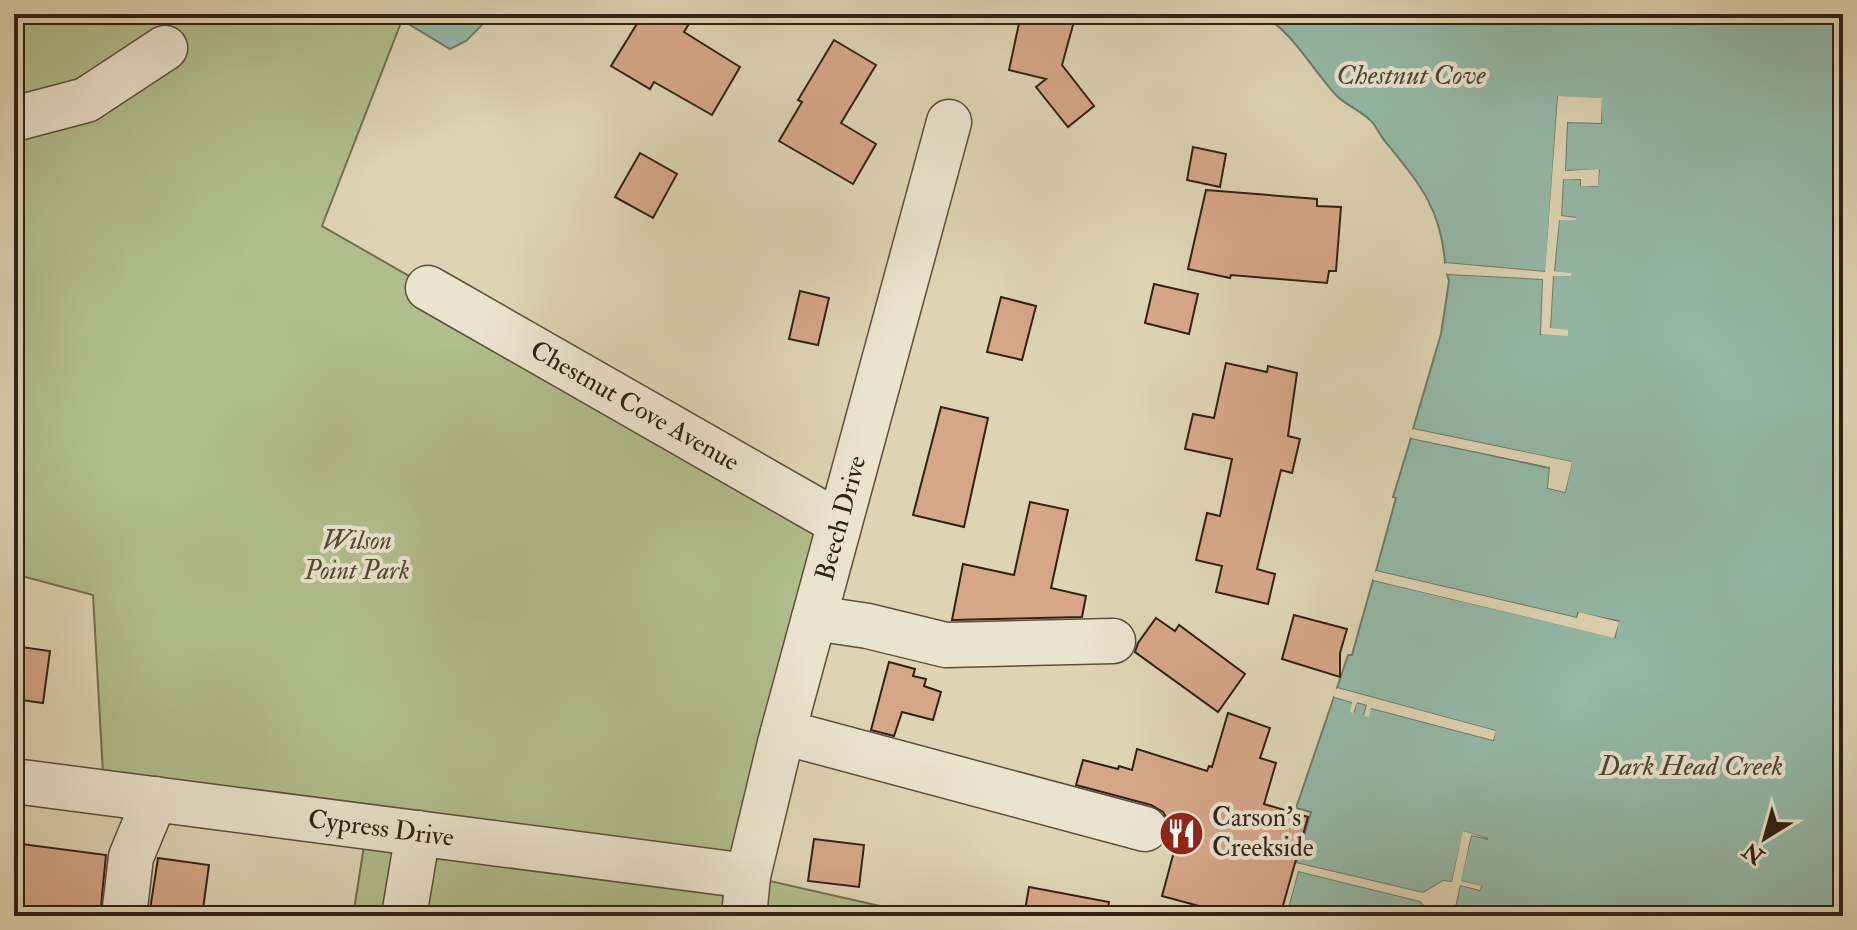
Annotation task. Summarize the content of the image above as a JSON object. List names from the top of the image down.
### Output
{
  "streets": {
    "street": ["Chestnut Cove Avenue", "Beech Drive", "Cypress Drive"]
  },
  "crossings": [
    ["Chestnut Cove Avenue", "Beech Drive"],
    ["Beech Drive", "Cypress Drive"]
  ],
  "water": ["Chestnut Cove", "Dark Head Creek"],
  "parks": ["Wilson Point Park"],
  "places": {
    "restaurant": ["Carson's Creekside"]
  },
  "north": "bottom left"
}
